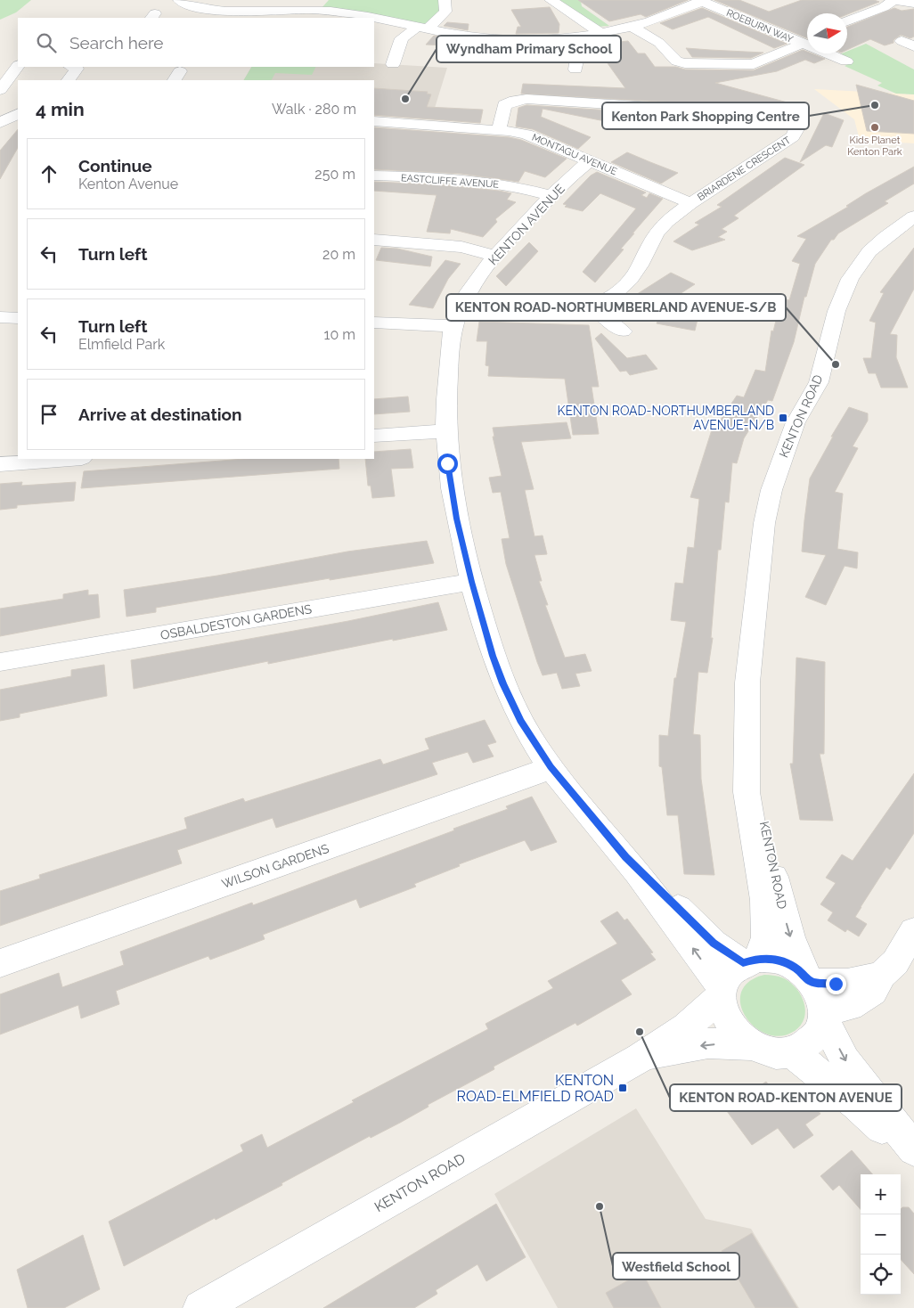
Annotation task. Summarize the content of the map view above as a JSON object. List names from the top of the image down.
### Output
{
  "streets": {
    "street": [
      "ROEBURN WAY",
      "MONTAGU AVENUE",
      "BRIARDENE CRESCENT",
      "EASTCLIFFE AVENUE",
      "KENTON AVENUE",
      "KENTON ROAD",
      "OSBALDESTON GARDENS",
      "WILSON GARDENS"
    ]
  },
  "crossings": [
    ["MONTAGU AVENUE", "BRIARDENE CRESCENT"],
    ["MONTAGU AVENUE", "KENTON AVENUE"],
    ["BRIARDENE CRESCENT", "KENTON AVENUE"],
    ["EASTCLIFFE AVENUE", "KENTON AVENUE"],
    ["KENTON AVENUE", "KENTON ROAD"],
    ["KENTON AVENUE", "OSBALDESTON GARDENS"],
    ["KENTON AVENUE", "WILSON GARDENS"]
  ],
  "places": {
    "other": [
      "Wyndham Primary School",
      "Kenton Park Shopping Centre",
      "Kids Planet Kenton Park",
      "KENTON ROAD-NORTHUMBERLAND AVENUE-S/B",
      "KENTON ROAD-KENTON AVENUE",
      "Westfield School"
    ],
    "transit": ["KENTON ROAD-NORTHUMBERLAND AVENUE-N/B", "KENTON ROAD-ELMFIELD ROAD"]
  },
  "north": "right",
  "page": {
    "search": "Search here",
    "heading": ["4 min", "Walk · 280 m"],
    "list": [
      ["Continue", "Kenton Avenue", "250 m"],
      ["Turn left", "20 m"],
      ["Turn left", "Elmfield Park", "10 m"],
      "Arrive at destination"
    ],
    "map_buttons": ["+", "−"]
  }
}
